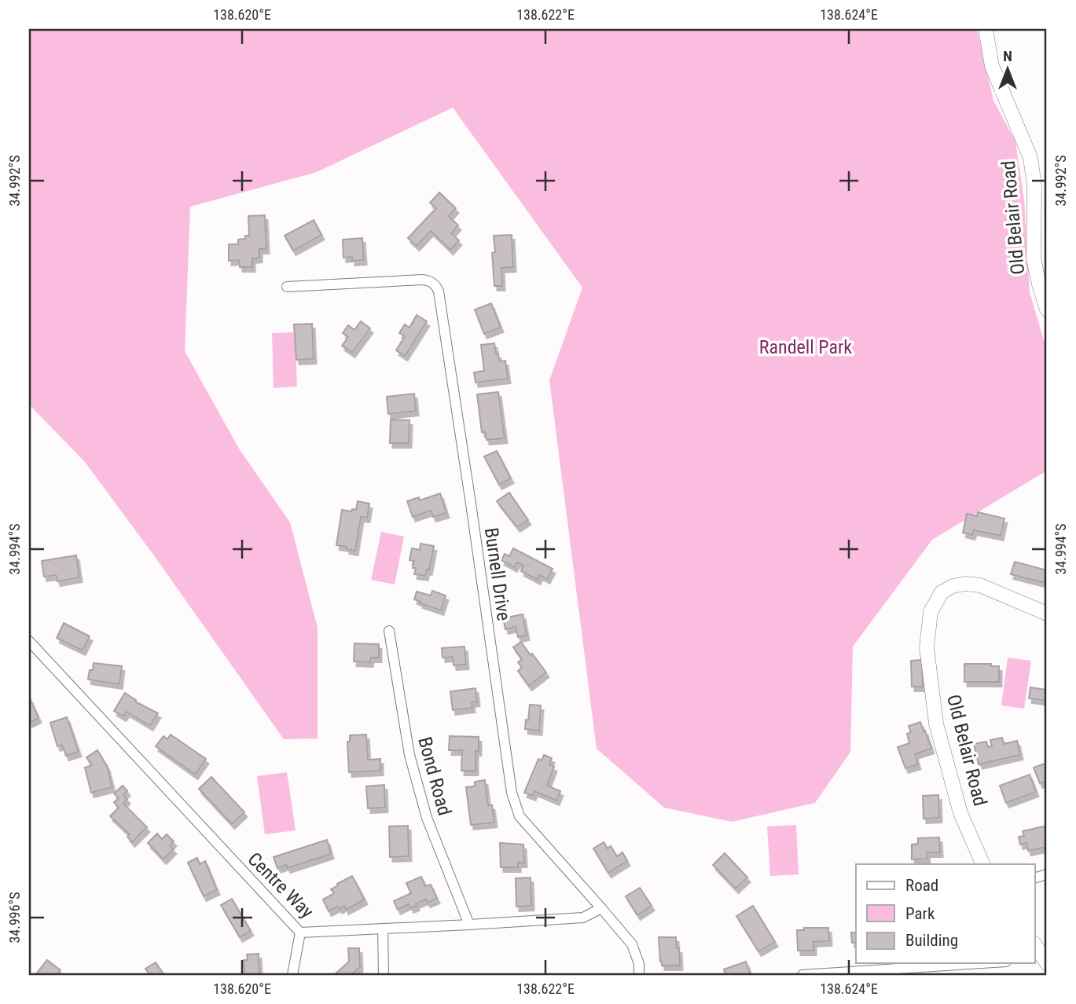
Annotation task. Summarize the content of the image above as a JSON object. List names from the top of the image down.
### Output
{
  "streets": {
    "main road": ["Old Belair Road"],
    "street": ["Burnell Drive", "Bond Road", "Centre Way"]
  },
  "crossings": [
    ["Burnell Drive", "Centre Way"],
    ["Bond Road", "Centre Way"]
  ],
  "parks": ["Randell Park"],
  "legend": ["Road", "Park", "Building"],
  "north": "top",
  "coordinates": [
    "138.620°E",
    "138.622°E",
    "138.624°E",
    "34.992°S",
    "34.994°S",
    "34.996°S"
  ]
}
